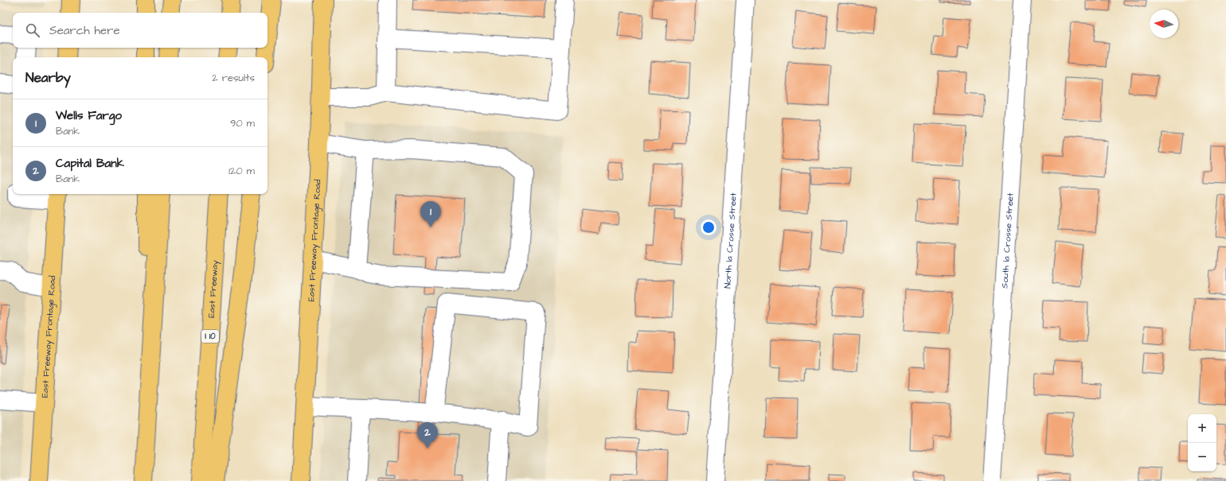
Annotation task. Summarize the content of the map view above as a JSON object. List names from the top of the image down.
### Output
{
  "streets": {
    "main road": ["East Freeway Frontage Road", "East Freeway", "I 10"],
    "street": ["North la Crosse Street", "South la Crosse Street"]
  },
  "north": "left",
  "page": {
    "search": "Search here",
    "heading": ["Nearby", "2 results"],
    "list": [
      {
        "mark": "1",
        "name": "Wells Fargo",
        "note": "Bank",
        "value": "90 m"
      },
      {
        "mark": "2",
        "name": "Capital Bank",
        "note": "Bank",
        "value": "120 m"
      }
    ],
    "pins": ["1", "2"],
    "map_buttons": ["+", "−"]
  }
}
